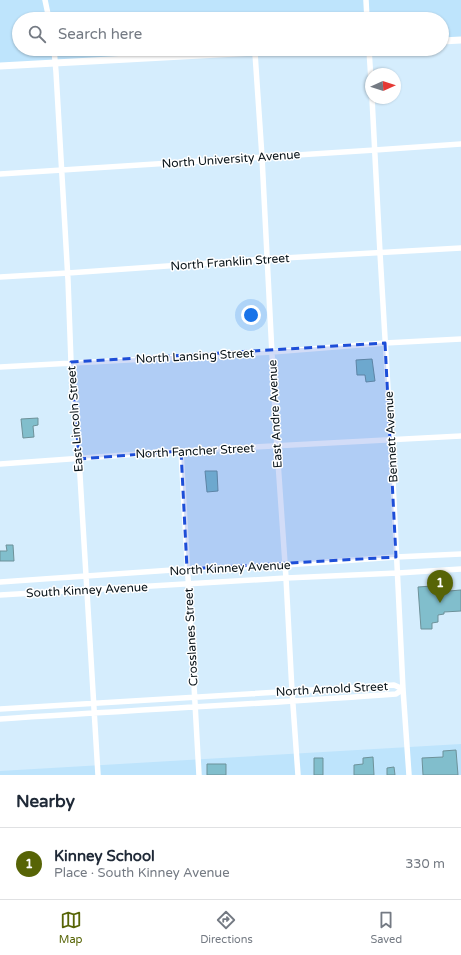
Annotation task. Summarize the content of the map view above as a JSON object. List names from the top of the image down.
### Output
{
  "streets": {
    "street": [
      "North University Avenue",
      "North Franklin Street",
      "North Lansing Street",
      "East Andre Avenue",
      "East Lincoln Street",
      "Bennett Avenue",
      "North Fancher Street",
      "North Kinney Avenue",
      "South Kinney Avenue",
      "Crosslanes Street",
      "North Arnold Street"
    ]
  },
  "crossings": [
    ["North University Avenue", "East Andre Avenue"],
    ["North University Avenue", "East Lincoln Street"],
    ["North University Avenue", "Bennett Avenue"],
    ["North Franklin Street", "East Andre Avenue"],
    ["North Franklin Street", "East Lincoln Street"],
    ["North Franklin Street", "Bennett Avenue"],
    ["North Lansing Street", "East Andre Avenue"],
    ["North Lansing Street", "East Lincoln Street"],
    ["North Lansing Street", "Bennett Avenue"],
    ["East Andre Avenue", "North Fancher Street"],
    ["East Andre Avenue", "North Kinney Avenue"],
    ["East Andre Avenue", "South Kinney Avenue"],
    ["East Andre Avenue", "North Arnold Street"],
    ["East Lincoln Street", "North Fancher Street"],
    ["East Lincoln Street", "North Kinney Avenue"],
    ["East Lincoln Street", "South Kinney Avenue"],
    ["East Lincoln Street", "North Arnold Street"],
    ["Bennett Avenue", "North Fancher Street"],
    ["Bennett Avenue", "North Kinney Avenue"],
    ["Bennett Avenue", "South Kinney Avenue"],
    ["Bennett Avenue", "North Arnold Street"],
    ["North Fancher Street", "Crosslanes Street"],
    ["North Kinney Avenue", "Crosslanes Street"],
    ["South Kinney Avenue", "Crosslanes Street"],
    ["Crosslanes Street", "North Arnold Street"]
  ],
  "north": "right",
  "page": {
    "search": "Search here",
    "pins": "1",
    "heading": "Nearby",
    "list": [
      {
        "mark": "1",
        "name": "Kinney School",
        "note": "Place · South Kinney Avenue",
        "value": "330 m"
      }
    ],
    "nav": ["Map", "Directions", "Saved"]
  }
}
